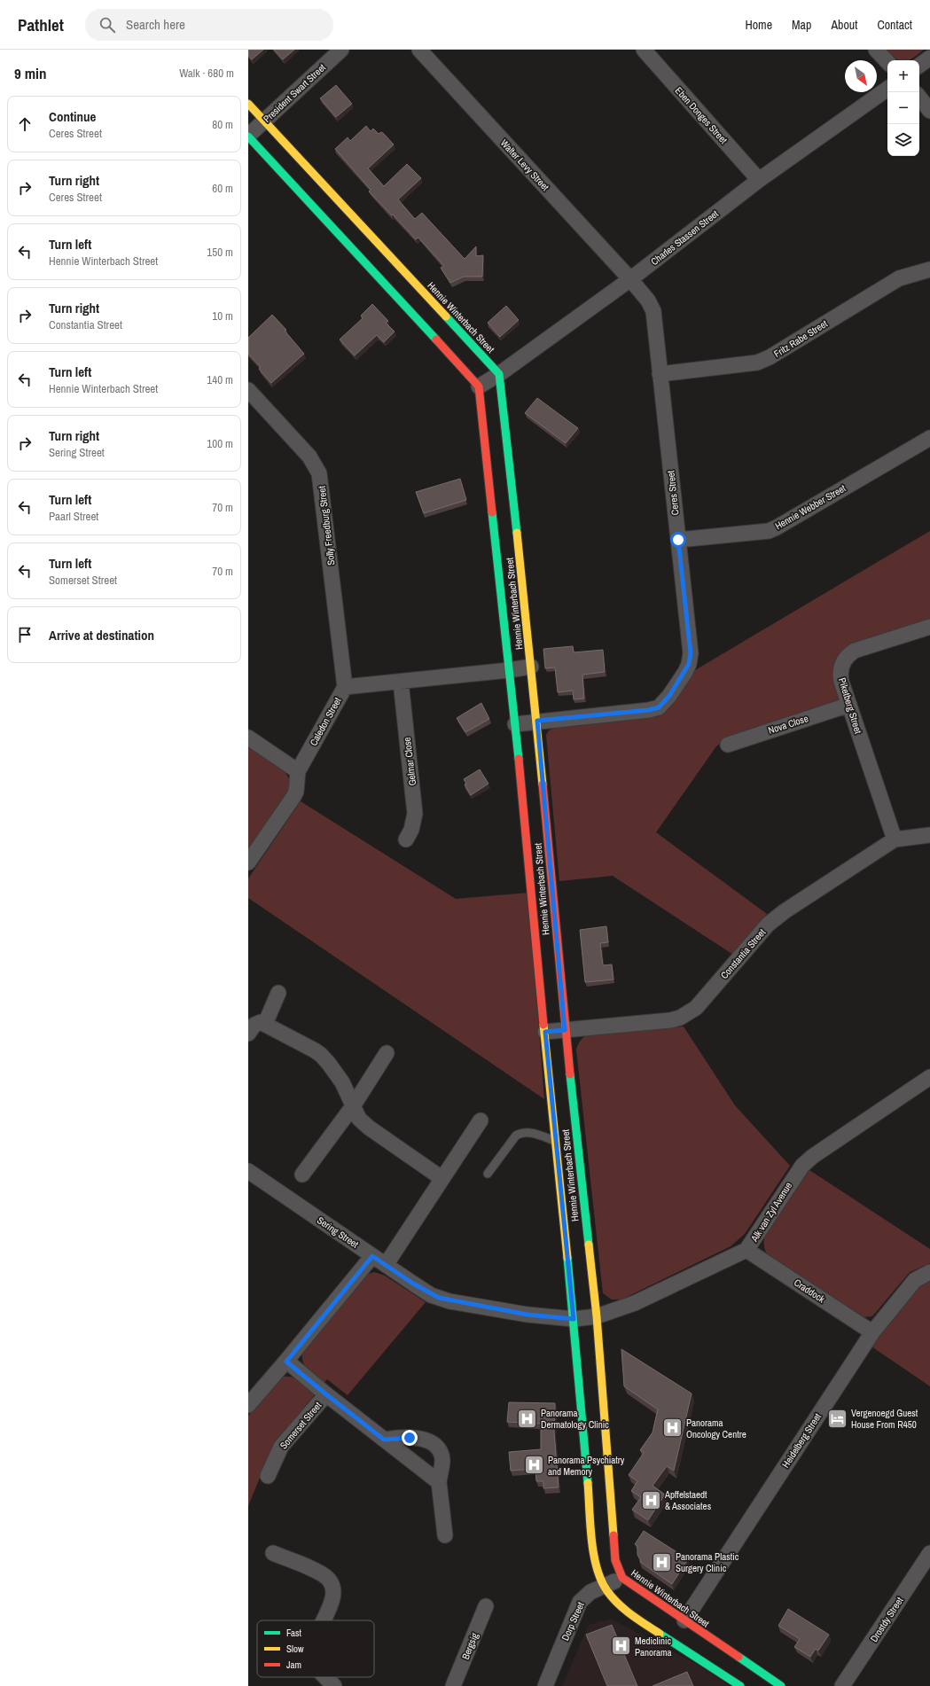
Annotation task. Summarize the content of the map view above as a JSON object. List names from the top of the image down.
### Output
{
  "streets": {
    "street": [
      "President Swart Street",
      "Eben Donges Street",
      "Walter Levy Street",
      "Charles Stassen Street",
      "Hennie Winterbach Street",
      "Fritz Rabe Street",
      "Ceres Street",
      "Hennie Webber Street",
      "Solly Freedburg Street",
      "Piketberg Street",
      "Caledon Street",
      "Nova Close",
      "Gelmar Close",
      "Constantia Street",
      "Alk van Zyl Avenue",
      "Sering Street",
      "Craddock",
      "Somerset Street",
      "Heidelberg Street",
      "Drostdy Street",
      "Dorp Street",
      "Bergsig"
    ]
  },
  "crossings": [
    ["President Swart Street", "Hennie Winterbach Street"],
    ["Eben Donges Street", "Charles Stassen Street"],
    ["Walter Levy Street", "Charles Stassen Street"],
    ["Walter Levy Street", "Ceres Street"],
    ["Charles Stassen Street", "Hennie Winterbach Street"],
    ["Charles Stassen Street", "Ceres Street"],
    ["Hennie Winterbach Street", "Ceres Street"],
    ["Hennie Winterbach Street", "Caledon Street"],
    ["Hennie Winterbach Street", "Constantia Street"],
    ["Hennie Winterbach Street", "Alk van Zyl Avenue"],
    ["Hennie Winterbach Street", "Sering Street"],
    ["Hennie Winterbach Street", "Heidelberg Street"],
    ["Hennie Winterbach Street", "Dorp Street"],
    ["Fritz Rabe Street", "Ceres Street"],
    ["Ceres Street", "Hennie Webber Street"],
    ["Solly Freedburg Street", "Caledon Street"],
    ["Piketberg Street", "Nova Close"],
    ["Piketberg Street", "Constantia Street"],
    ["Caledon Street", "Gelmar Close"],
    ["Alk van Zyl Avenue", "Sering Street"],
    ["Alk van Zyl Avenue", "Craddock"],
    ["Craddock", "Heidelberg Street"]
  ],
  "places": {
    "hospital": [
      "Panorama Dermatology Clinic",
      "Panorama Oncology Centre",
      "Panorama Psychiatry and Memory",
      "Apffelstaedt & Associates",
      "Panorama Plastic Surgery Clinic",
      "Mediclinic Panorama"
    ],
    "hotel": ["Vergenoegd Guest House From R450"]
  },
  "legend": ["Fast", "Slow", "Jam"],
  "north": "bottom right",
  "page": {
    "header": "Pathlet",
    "search": "Search here",
    "nav": [
      "Home",
      "Map",
      "About",
      "Contact"
    ],
    "heading": ["9 min", "Walk · 680 m"],
    "map_buttons": ["+", "−"],
    "list": [
      ["Continue", "Ceres Street", "80 m"],
      ["Turn right", "Ceres Street", "60 m"],
      ["Turn left", "Hennie Winterbach Street", "150 m"],
      ["Turn right", "Constantia Street", "10 m"],
      ["Turn left", "Hennie Winterbach Street", "140 m"],
      ["Turn right", "Sering Street", "100 m"],
      ["Turn left", "Paarl Street", "70 m"],
      ["Turn left", "Somerset Street", "70 m"],
      "Arrive at destination"
    ]
  }
}
